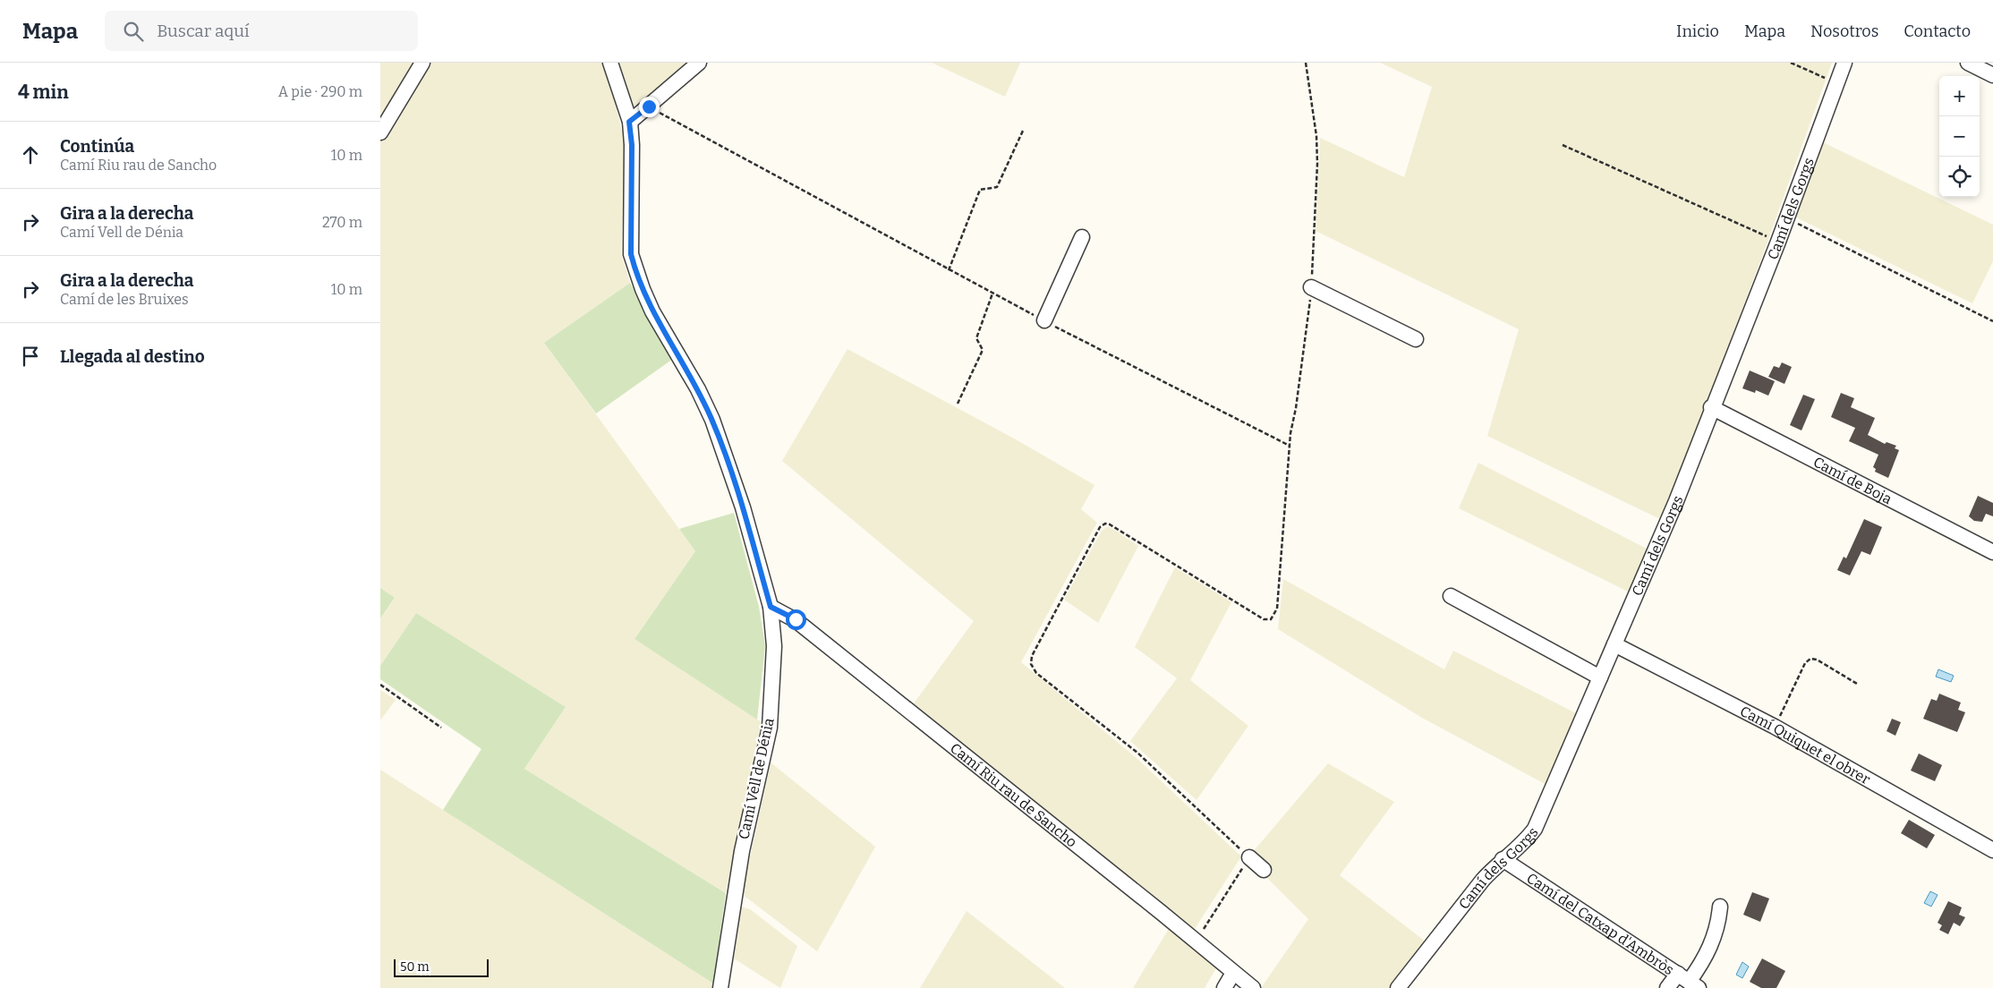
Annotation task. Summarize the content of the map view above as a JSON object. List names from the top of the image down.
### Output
{
  "streets": {
    "street": [
      "Camí dels Gorgs",
      "Camí de Boja",
      "Camí Quiquet el obrer",
      "Camí Vell de Dénia",
      "Camí Riu rau de Sancho",
      "Camí del Catxap d'Ambròs"
    ]
  },
  "crossings": [
    ["Camí dels Gorgs", "Camí de Boja"],
    ["Camí dels Gorgs", "Camí Quiquet el obrer"],
    ["Camí dels Gorgs", "Camí del Catxap d'Ambròs"],
    ["Camí Vell de Dénia", "Camí Riu rau de Sancho"]
  ],
  "scale_bar": "50 m",
  "page": {
    "header": "Mapa",
    "search": "Buscar aquí",
    "nav": [
      "Inicio",
      "Mapa",
      "Nosotros",
      "Contacto"
    ],
    "heading": ["4 min", "A pie · 290 m"],
    "map_buttons": ["+", "−"],
    "list": [
      ["Continúa", "Camí Riu rau de Sancho", "10 m"],
      ["Gira a la derecha", "Camí Vell de Dénia", "270 m"],
      ["Gira a la derecha", "Camí de les Bruixes", "10 m"],
      "Llegada al destino"
    ],
    "scale": "50 m"
  }
}
